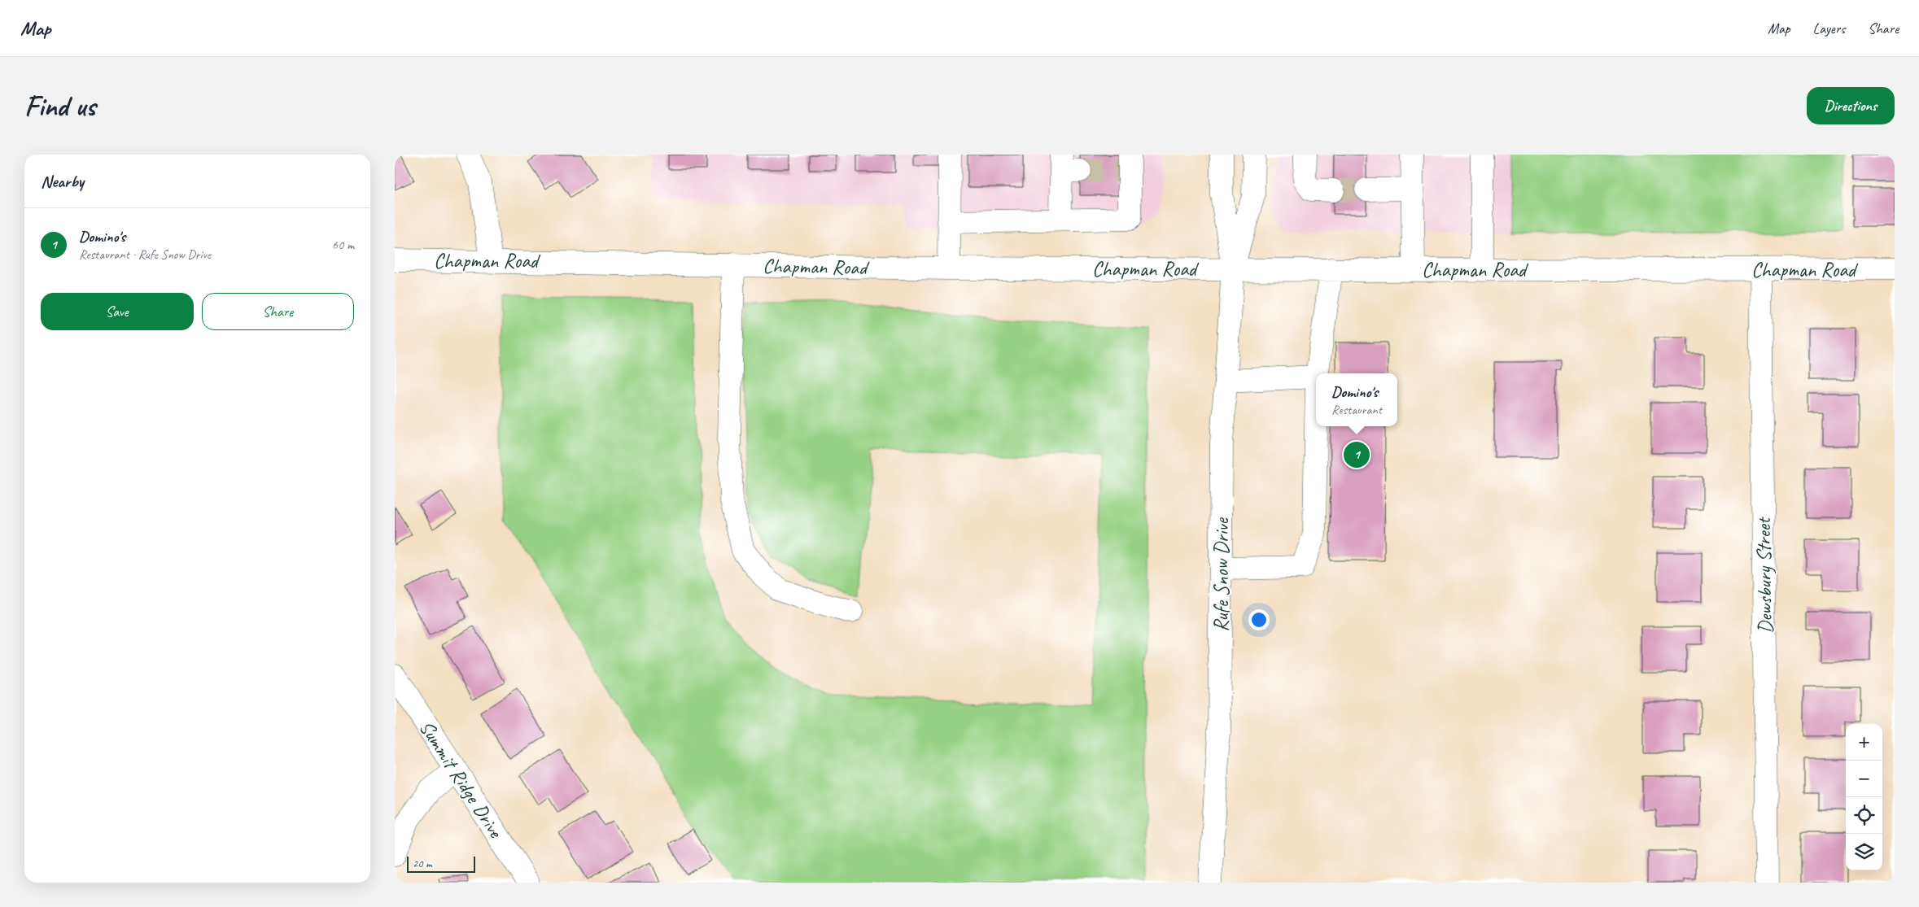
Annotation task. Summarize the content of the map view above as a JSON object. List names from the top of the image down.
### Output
{
  "streets": {
    "street": [
      "Chapman Road",
      "Rufe Snow Drive",
      "Dewsbury Street",
      "Summit Ridge Drive"
    ]
  },
  "crossings": [
    ["Chapman Road", "Rufe Snow Drive"],
    ["Chapman Road", "Dewsbury Street"]
  ],
  "scale_bar": "20 m",
  "page": {
    "header": "Map",
    "nav": ["Map", "Layers", "Share"],
    "buttons": [
      "Directions",
      ["Save", "Share"]
    ],
    "title": "Find us",
    "heading": "Nearby",
    "list": [
      {
        "mark": "1",
        "name": "Domino's",
        "note": "Restaurant · Rufe Snow Drive",
        "value": "60 m"
      }
    ],
    "popup": ["Domino's", "Restaurant"],
    "pins": "1",
    "map_buttons": ["+", "−"],
    "scale": "20 m"
  }
}
